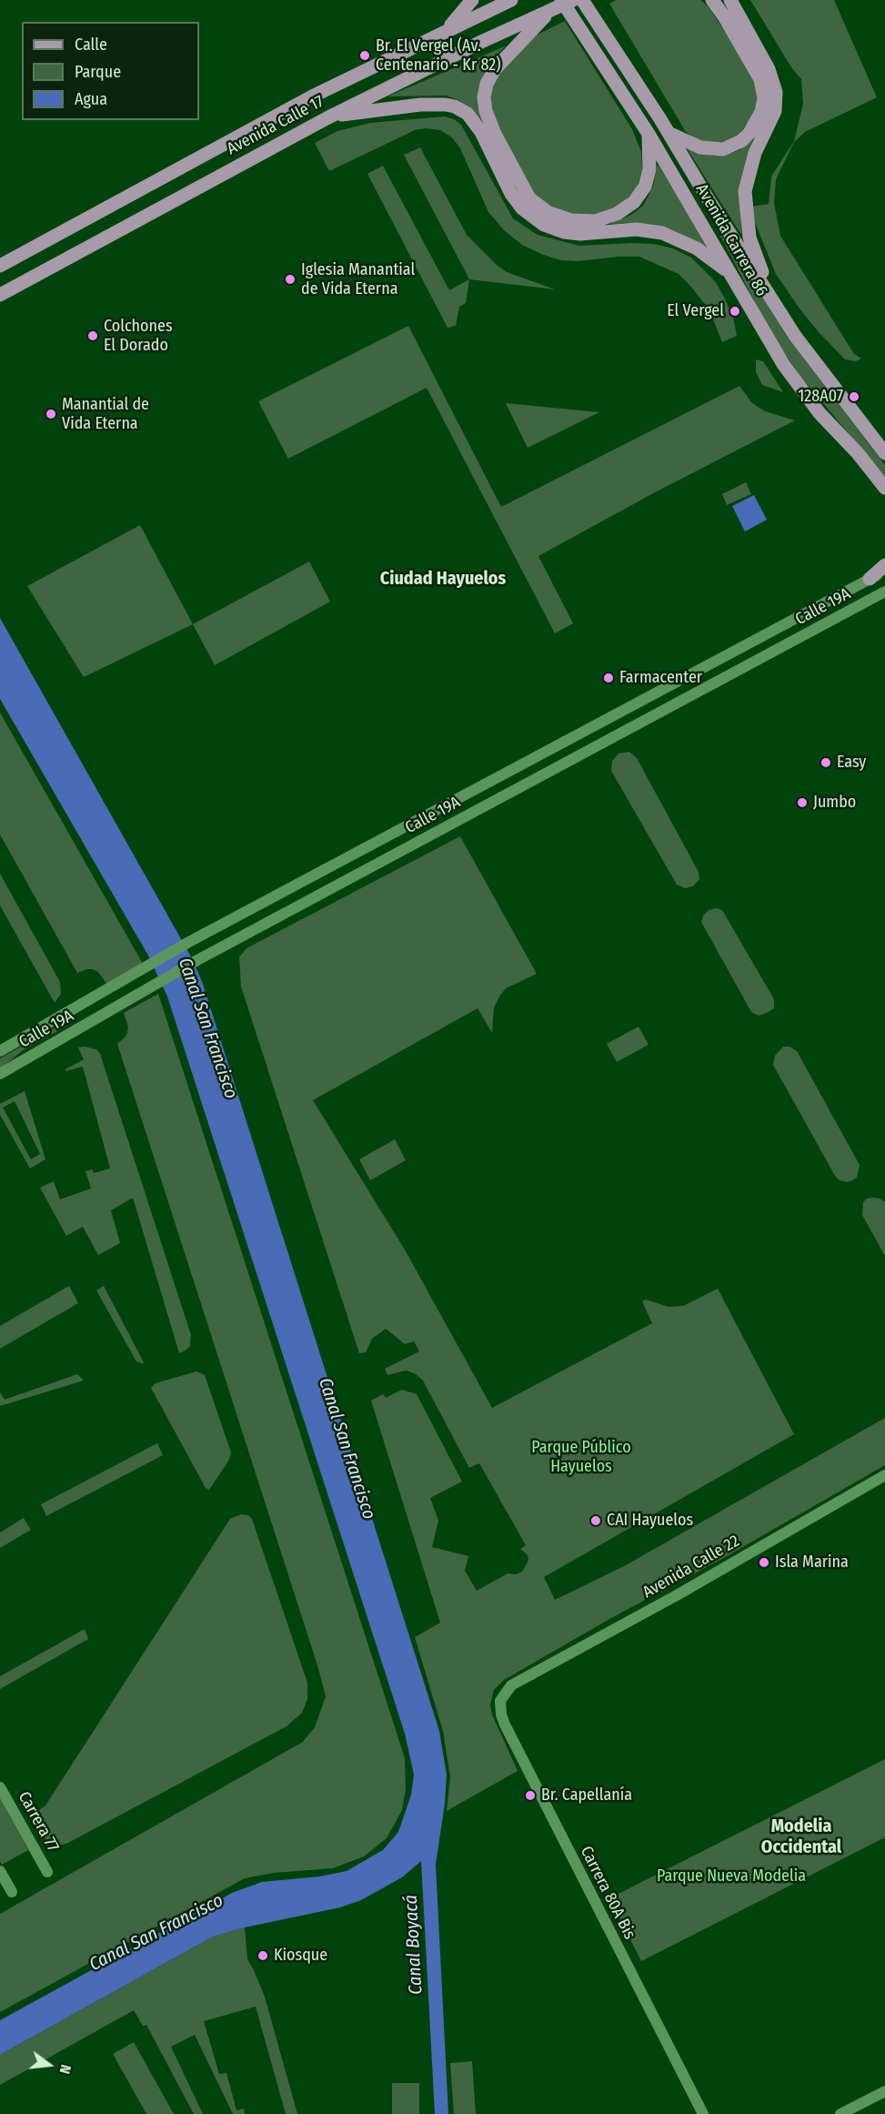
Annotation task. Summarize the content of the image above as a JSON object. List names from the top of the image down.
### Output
{
  "streets": {
    "main road": ["Avenida Calle 17", "Avenida Carrera 86"],
    "street": [
      "Calle 19A",
      "Avenida Calle 22",
      "Carrera 77",
      "Carrera 80A Bis"
    ]
  },
  "crossings": [
    ["Avenida Calle 22", "Carrera 80A Bis"]
  ],
  "districts": ["Ciudad Hayuelos", "Modelia Occidental"],
  "water": ["Canal San Francisco", "Canal Boyacá"],
  "parks": ["Parque Público Hayuelos", "Parque Nueva Modelia"],
  "places": [
    "Br. El Vergel (Av. Centenario - Kr 82)",
    "Iglesia Manantial de Vida Eterna",
    "El Vergel",
    "Colchones El Dorado",
    "128A07",
    "Manantial de Vida Eterna",
    "Farmacenter",
    "Easy",
    "Jumbo",
    "CAI Hayuelos",
    "Isla Marina",
    "Br. Capellanía",
    "Kiosque"
  ],
  "legend": ["Calle", "Parque", "Agua"],
  "north": "right"
}
